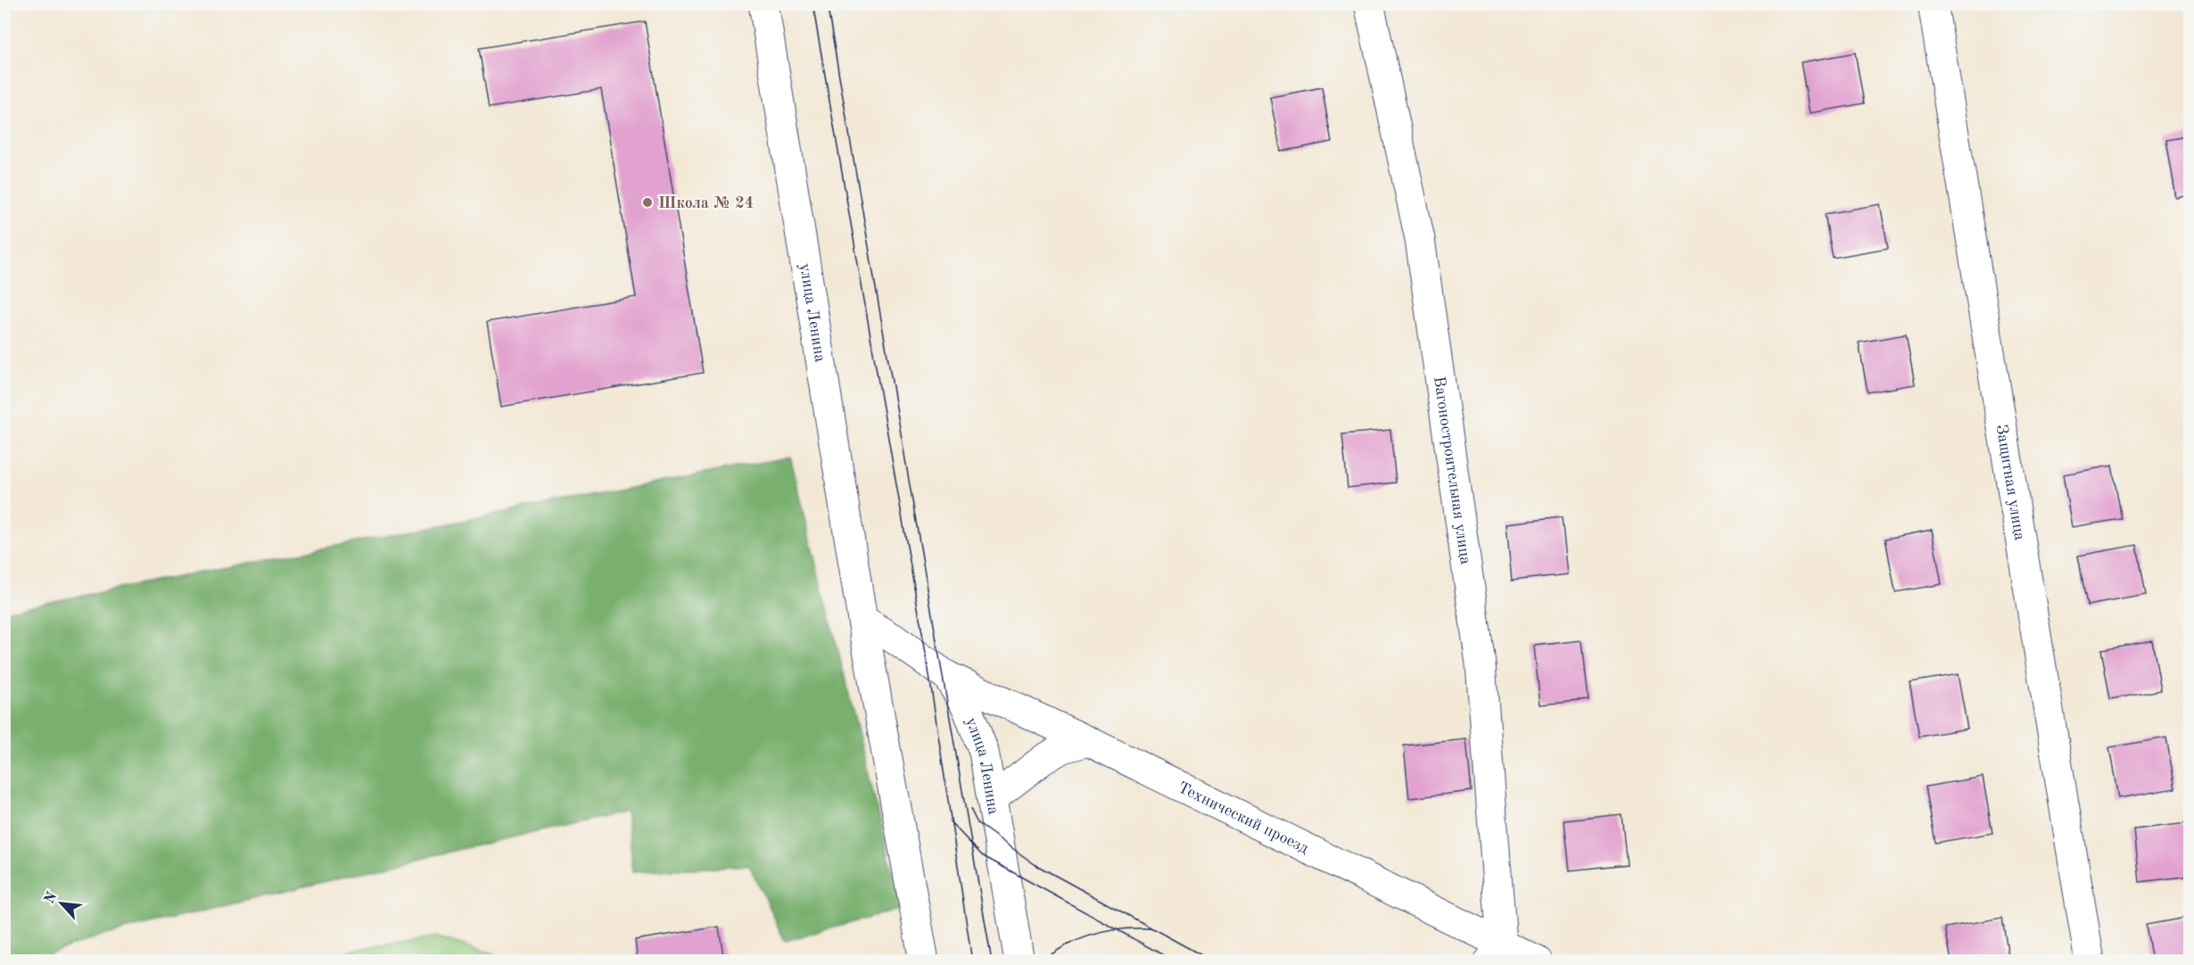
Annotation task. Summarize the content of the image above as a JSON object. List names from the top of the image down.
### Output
{
  "streets": {
    "street": [
      "улица Ленина",
      "Вагоностроительная улица",
      "Защитная улица",
      "Технический проезд"
    ]
  },
  "crossings": [
    ["улица Ленина", "Технический проезд"],
    ["Вагоностроительная улица", "Технический проезд"]
  ],
  "places": ["Школа № 24"],
  "north": "top left"
}
